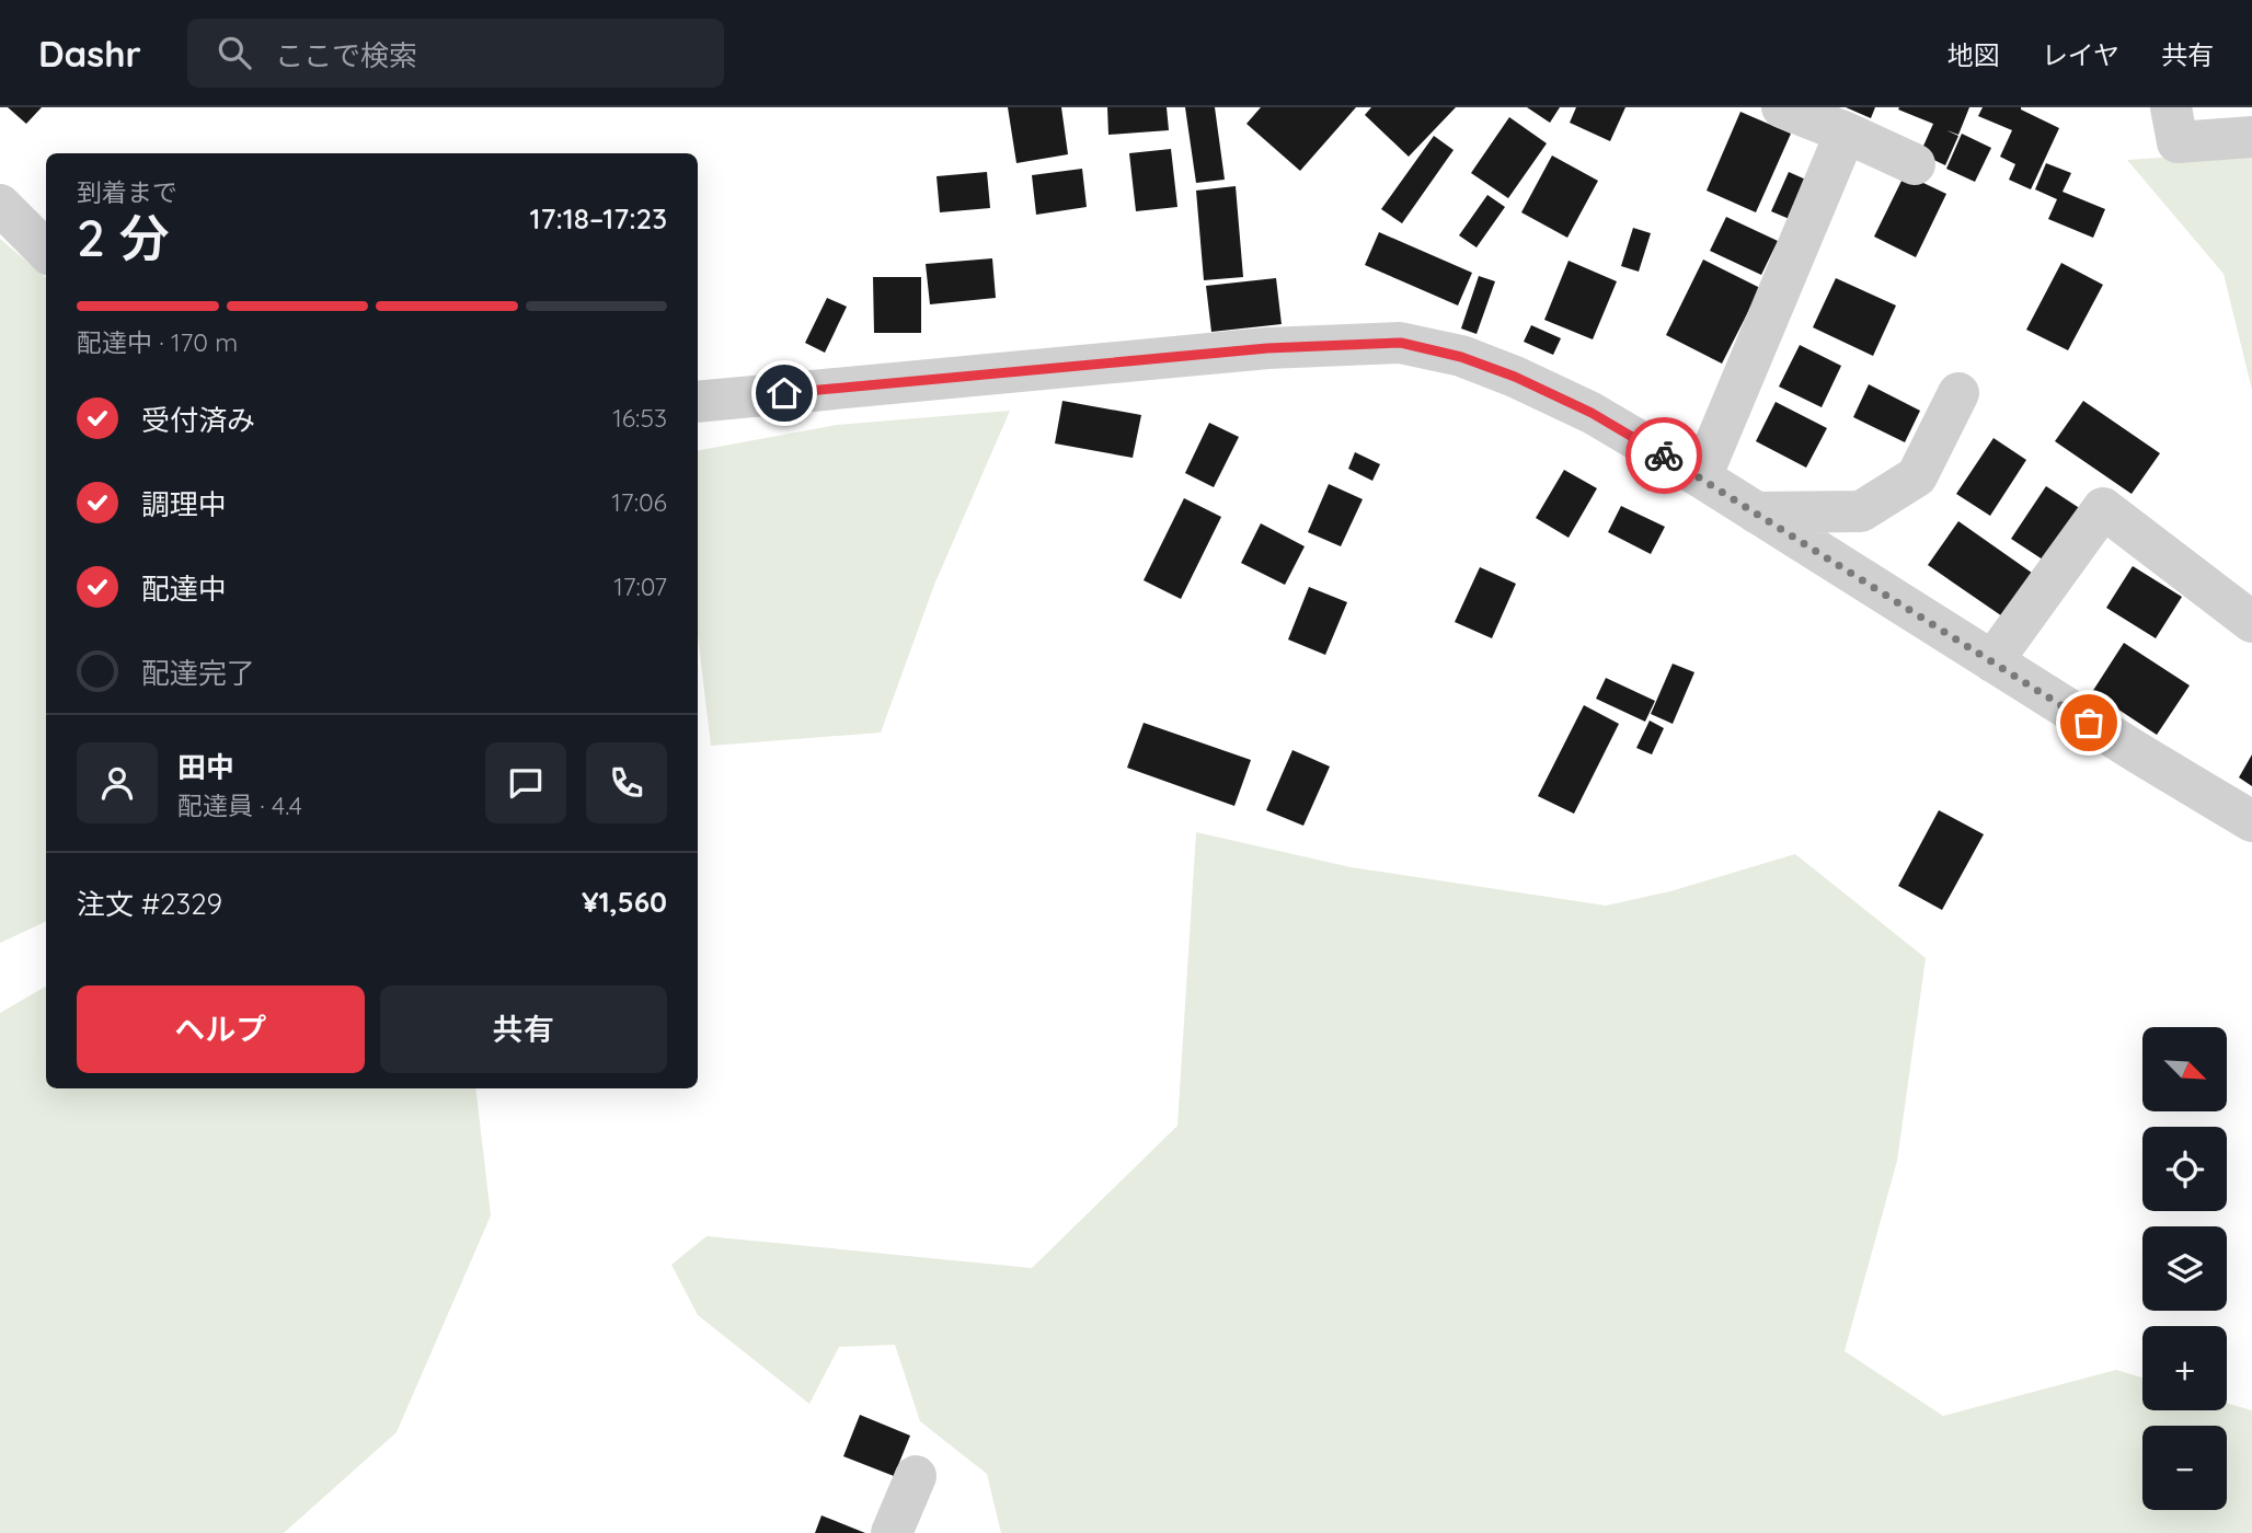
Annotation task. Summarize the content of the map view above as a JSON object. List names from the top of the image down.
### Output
{
  "north": "bottom right",
  "page": {
    "header": "Dashr",
    "search": "ここで検索",
    "nav": ["地図", "レイヤ", "共有"],
    "heading": ["2 分", "到着まで", "17:18–17:23"],
    "panel": [
      "田中",
      "配達員 · 4.4",
      "注文 #2329",
      "¥1,560"
    ],
    "bar": "配達中 · 170 m",
    "list": [
      ["受付済み", "16:53"],
      ["調理中", "17:06"],
      ["配達中", "17:07"],
      "配達完了"
    ],
    "buttons": ["ヘルプ", "共有"],
    "map_buttons": ["+", "−"]
  }
}
